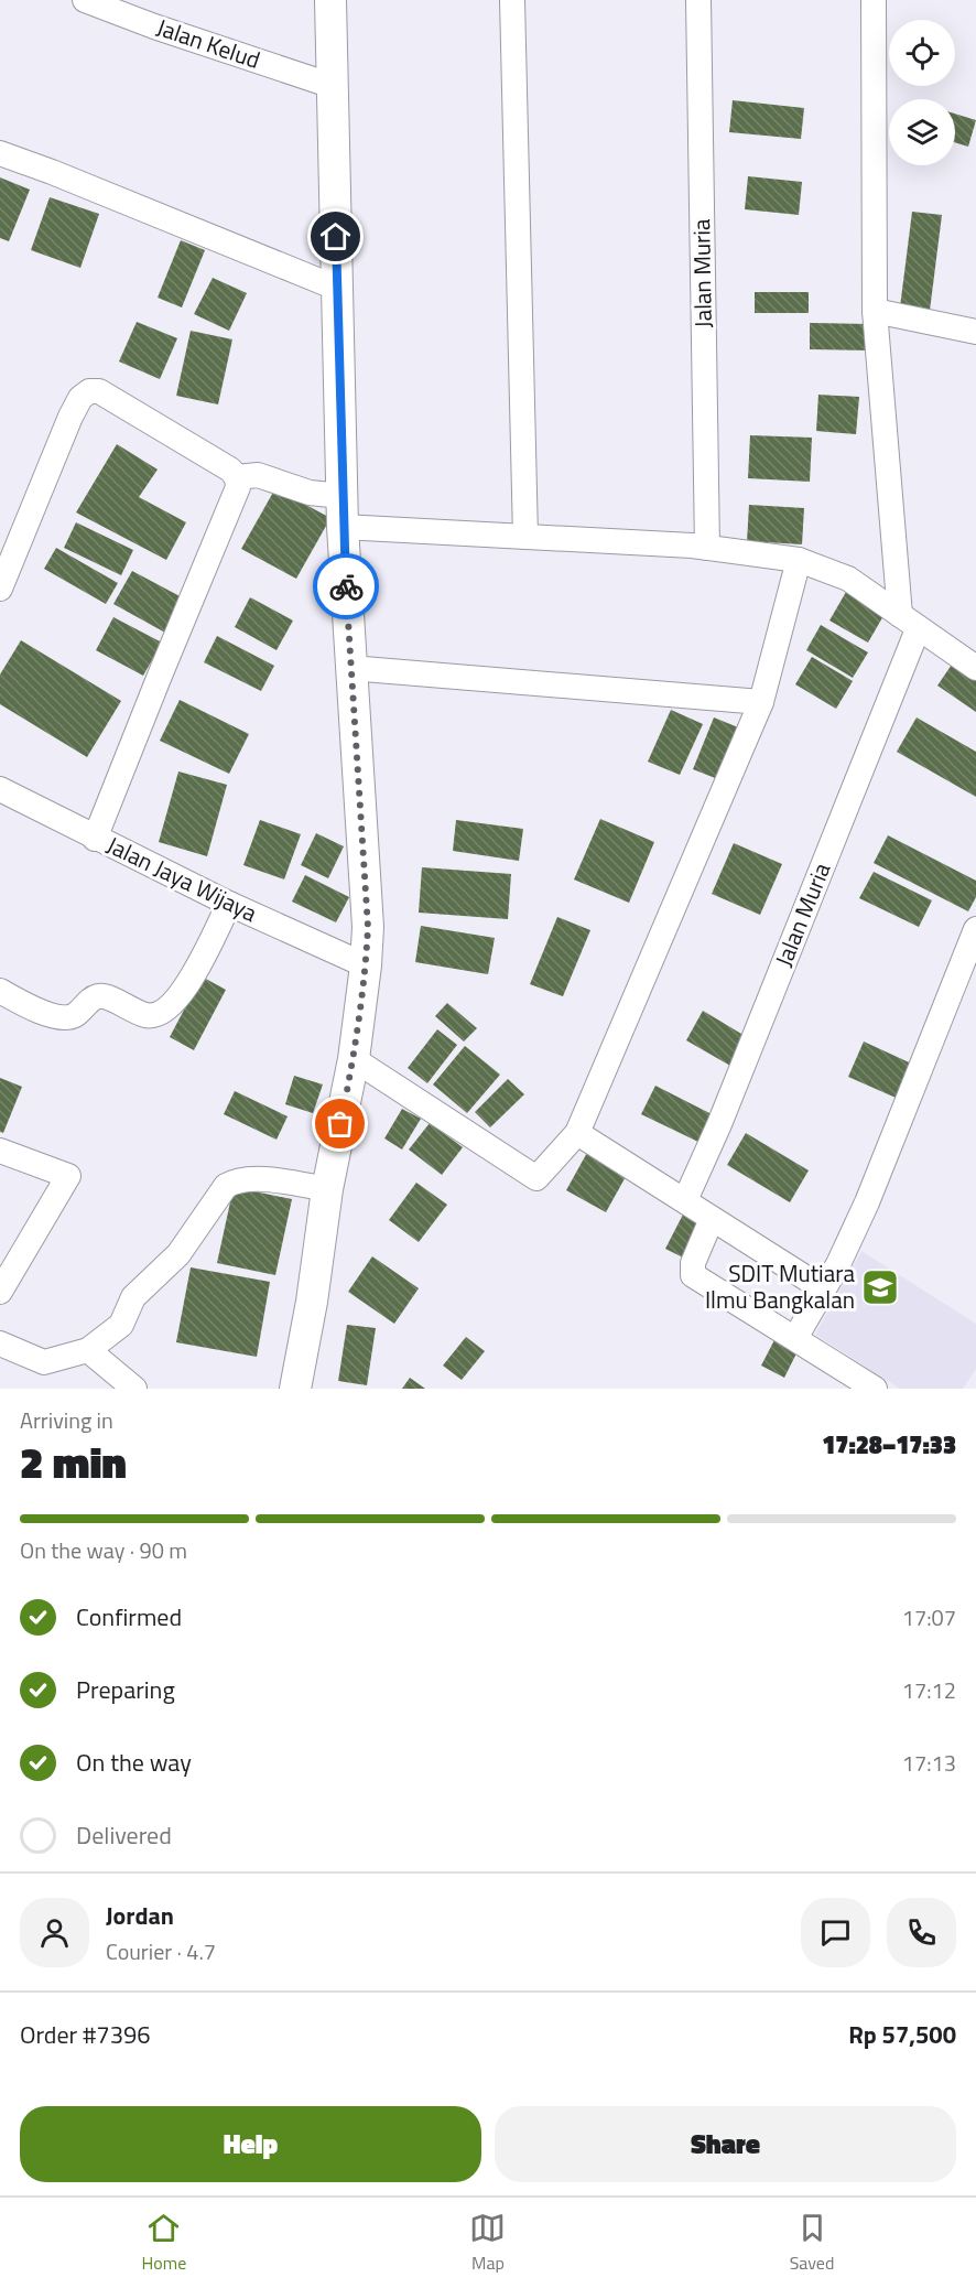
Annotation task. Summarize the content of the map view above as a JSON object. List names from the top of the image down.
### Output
{
  "streets": {
    "street": ["Jalan Kelud", "Jalan Muria", "Jalan Jaya Wijaya"]
  },
  "places": {
    "school or university": ["SDIT Mutiara Ilmu Bangkalan"]
  },
  "page": {
    "heading": ["2 min", "Arriving in", "17:28–17:33"],
    "panel": [
      "Jordan",
      "Courier · 4.7",
      "Order #7396",
      "Rp 57,500"
    ],
    "bar": "On the way · 90 m",
    "list": [
      ["Confirmed", "17:07"],
      ["Preparing", "17:12"],
      ["On the way", "17:13"],
      "Delivered"
    ],
    "buttons": ["Help", "Share"],
    "tabs": ["Home", "Map", "Saved"]
  }
}
